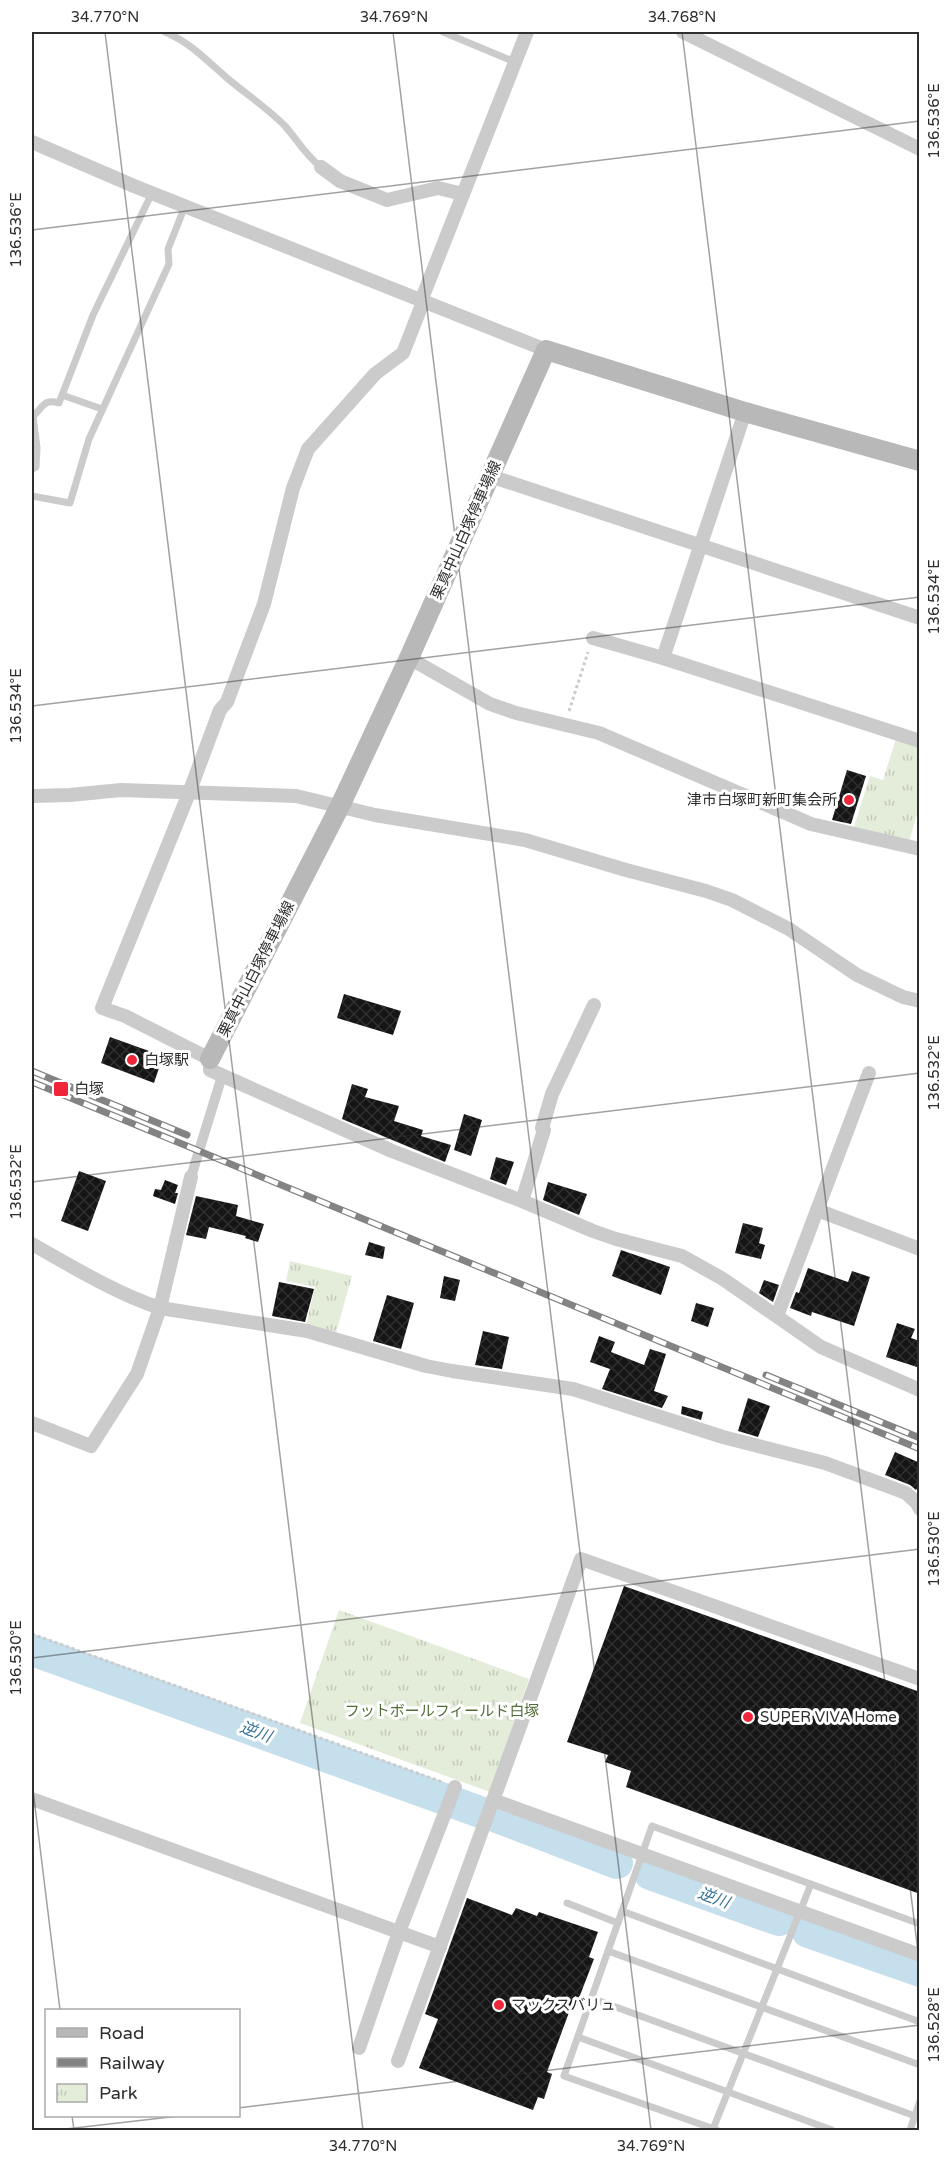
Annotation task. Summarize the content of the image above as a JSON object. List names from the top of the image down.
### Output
{
  "streets": {
    "main road": ["栗真中山白塚停車場線"]
  },
  "water": ["逆川"],
  "parks": ["フットボールフィールド白塚"],
  "places": {
    "other": [
      "津市白塚町新町集会所",
      "白塚駅",
      "SUPER VIVA Home",
      "マックスバリュ"
    ],
    "transit": ["白塚"]
  },
  "legend": ["Road", "Railway", "Park"],
  "coordinates": [
    "34.770°N",
    "34.769°N",
    "34.768°N",
    "136.536°E",
    "136.534°E",
    "136.532°E",
    "136.530°E",
    "136.528°E"
  ]
}
